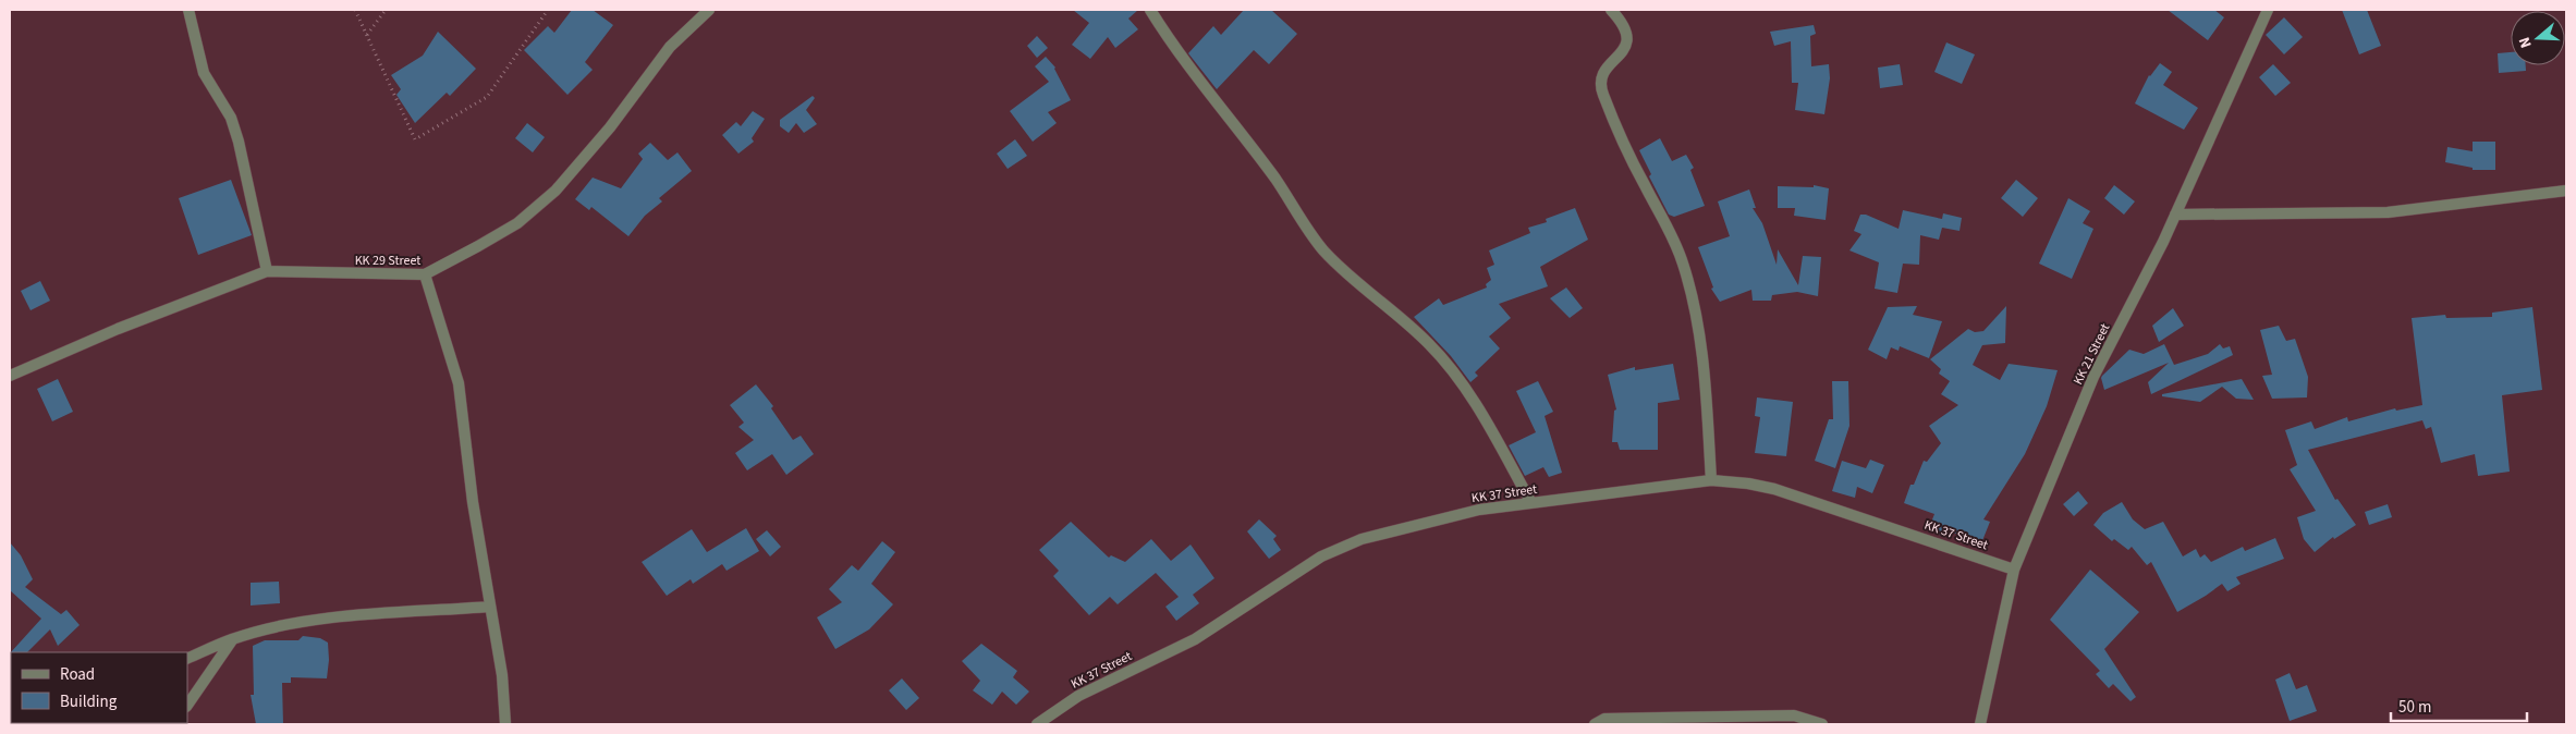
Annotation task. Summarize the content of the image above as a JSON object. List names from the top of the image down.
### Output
{
  "streets": {
    "street": ["KK 29 Street", "KK 21 Street", "KK 37 Street"]
  },
  "crossings": [
    ["KK 21 Street", "KK 37 Street"]
  ],
  "legend": ["Road", "Building"],
  "scale_bar": "50 m",
  "north": "left"
}
